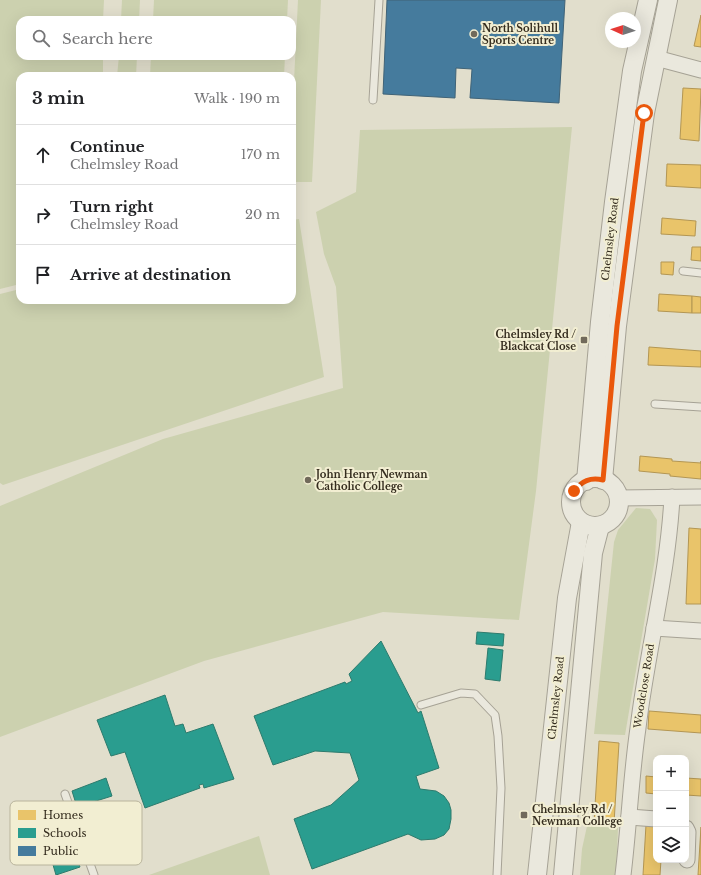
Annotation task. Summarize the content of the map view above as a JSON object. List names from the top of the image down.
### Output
{
  "streets": {
    "street": ["Chelmsley Road", "Woodclose Road"]
  },
  "places": {
    "other": ["North Solihull Sports Centre", "John Henry Newman Catholic College"],
    "transit": ["Chelmsley Rd / Blackcat Close", "Chelmsley Rd / Newman College"]
  },
  "legend": ["Homes", "Schools", "Public"],
  "north": "left",
  "page": {
    "search": "Search here",
    "heading": ["3 min", "Walk · 190 m"],
    "list": [
      ["Continue", "Chelmsley Road", "170 m"],
      ["Turn right", "Chelmsley Road", "20 m"],
      "Arrive at destination"
    ],
    "map_buttons": ["+", "−"]
  }
}
